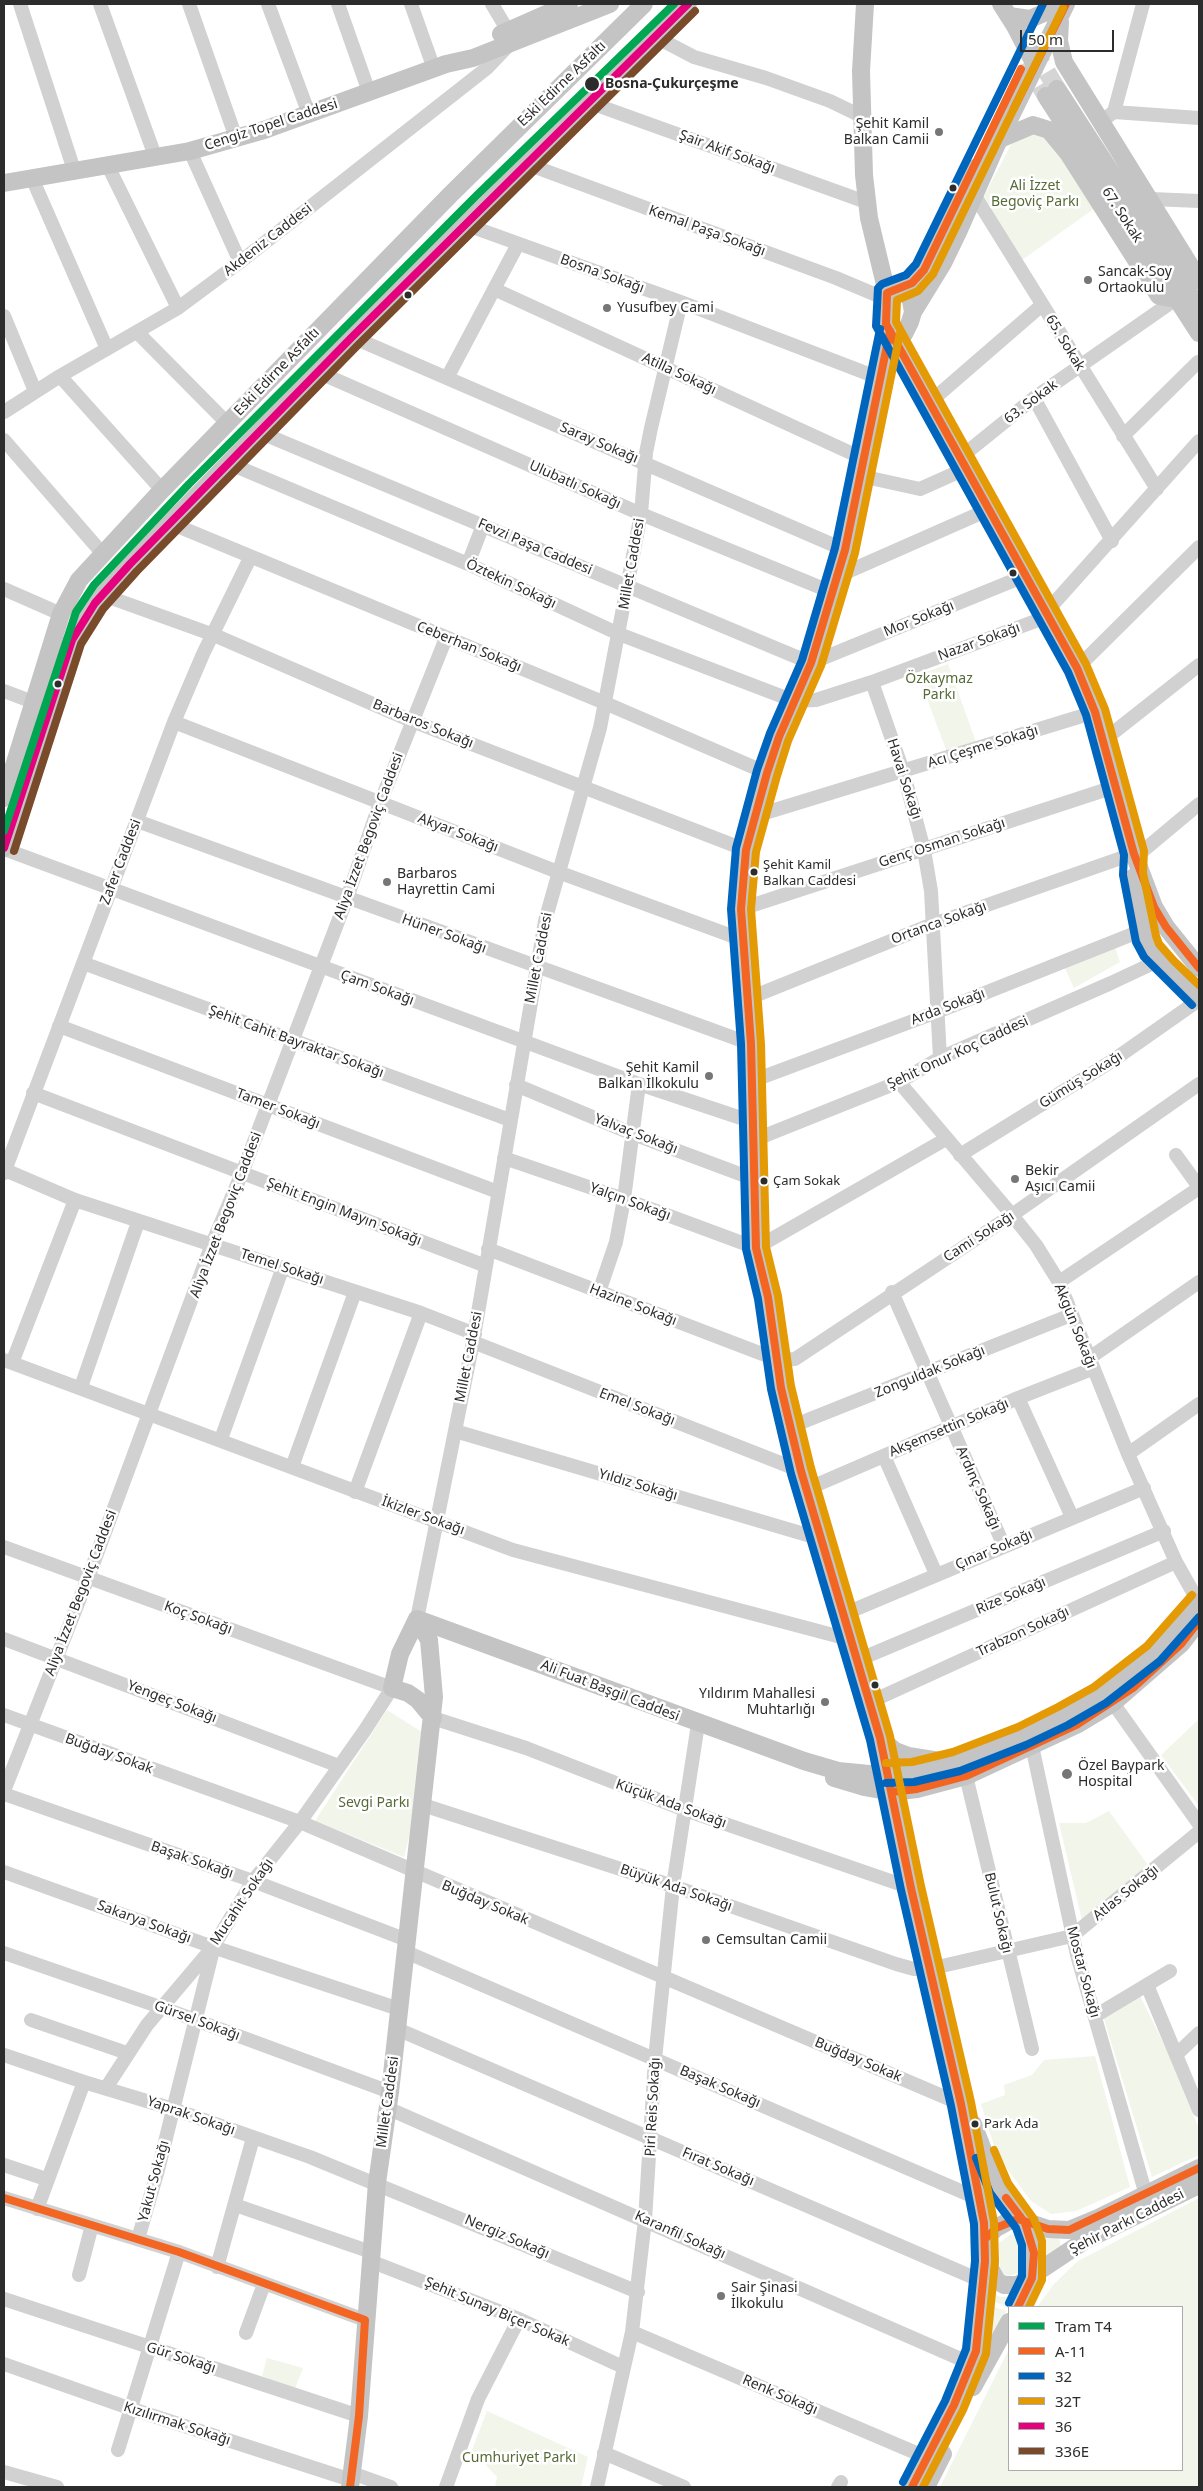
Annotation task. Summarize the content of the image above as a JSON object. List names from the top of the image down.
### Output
{
  "streets": {
    "main road": [
      "Eski Edirne Asfaltı",
      "Cengiz Topel Caddesi",
      "67. Sokak",
      "Millet Caddesi",
      "Ali Fuat Başgil Caddesi",
      "Şehir Parkı Caddesi"
    ],
    "street": [
      "Şair Akif Sokağı",
      "Kemal Paşa Sokağı",
      "Akdeniz Caddesi",
      "Bosna Sokağı",
      "65. Sokak",
      "Atilla Sokağı",
      "63. Sokak",
      "Saray Sokağı",
      "Ulubatlı Sokağı",
      "Fevzi Paşa Caddesi",
      "Öztekin Sokağı",
      "Mor Sokağı",
      "Nazar Sokağı",
      "Ceberhan Sokağı",
      "Barbaros Sokağı",
      "Acı Çeşme Sokağı",
      "Havai Sokağı",
      "Akyar Sokağı",
      "Aliya İzzet Begoviç Caddesi",
      "Genç Osman Sokağı",
      "Zafer Caddesi",
      "Ortanca Sokağı",
      "Hüner Sokağı",
      "Çam Sokağı",
      "Arda Sokağı",
      "Şehit Cahit Bayraktar Sokağı",
      "Şehit Onur Koç Caddesi",
      "Gümüş Sokağı",
      "Tamer Sokağı",
      "Yalvaç Sokağı",
      "Yalçın Sokağı",
      "Şehit Engin Mayın Sokağı",
      "Cami Sokağı",
      "Temel Sokağı",
      "Hazine Sokağı",
      "Akgün Sokağı",
      "Zonguldak Sokağı",
      "Emel Sokağı",
      "Akşemsettin Sokağı",
      "Yıldız Sokağı",
      "Ardınç Sokağı",
      "İkizler Sokağı",
      "Çınar Sokağı",
      "Rize Sokağı",
      "Koç Sokağı",
      "Trabzon Sokağı",
      "Yengeç Sokağı",
      "Buğday Sokak",
      "Küçük Ada Sokağı",
      "Başak Sokağı",
      "Büyük Ada Sokağı",
      "Atlas Sokağı",
      "Mucahit Sokağı",
      "Bulut Sokağı",
      "Sakarya Sokağı",
      "Mostar Sokağı",
      "Gürsel Sokağı",
      "Piri Reis Sokağı",
      "Yaprak Sokağı",
      "Fırat Sokağı",
      "Yakut Sokağı",
      "Karanfil Sokağı",
      "Nergiz Sokağı",
      "Şehit Sunay Biçer Sokak",
      "Gür Sokağı",
      "Renk Sokağı",
      "Kızılırmak Sokağı"
    ]
  },
  "crossings": [
    ["Eski Edirne Asfaltı", "Şair Akif Sokağı"],
    ["Eski Edirne Asfaltı", "Kemal Paşa Sokağı"],
    ["Eski Edirne Asfaltı", "Bosna Sokağı"],
    ["Eski Edirne Asfaltı", "Saray Sokağı"],
    ["Eski Edirne Asfaltı", "Ulubatlı Sokağı"],
    ["Eski Edirne Asfaltı", "Fevzi Paşa Caddesi"],
    ["Eski Edirne Asfaltı", "Öztekin Sokağı"],
    ["Eski Edirne Asfaltı", "Ceberhan Sokağı"],
    ["Eski Edirne Asfaltı", "Barbaros Sokağı"],
    ["Eski Edirne Asfaltı", "Çam Sokağı"],
    ["Cengiz Topel Caddesi", "Akdeniz Caddesi"],
    ["67. Sokak", "63. Sokak"],
    ["Bosna Sokağı", "Millet Caddesi"],
    ["65. Sokak", "63. Sokak"],
    ["Atilla Sokağı", "63. Sokak"],
    ["Atilla Sokağı", "Millet Caddesi"],
    ["Saray Sokağı", "Millet Caddesi"],
    ["Ulubatlı Sokağı", "Millet Caddesi"],
    ["Fevzi Paşa Caddesi", "Millet Caddesi"],
    ["Fevzi Paşa Caddesi", "Mor Sokağı"],
    ["Millet Caddesi", "Öztekin Sokağı"],
    ["Millet Caddesi", "Ceberhan Sokağı"],
    ["Millet Caddesi", "Barbaros Sokağı"],
    ["Millet Caddesi", "Akyar Sokağı"],
    ["Millet Caddesi", "Hüner Sokağı"],
    ["Millet Caddesi", "Çam Sokağı"],
    ["Millet Caddesi", "Şehit Cahit Bayraktar Sokağı"],
    ["Millet Caddesi", "Tamer Sokağı"],
    ["Millet Caddesi", "Yalvaç Sokağı"],
    ["Millet Caddesi", "Yalçın Sokağı"],
    ["Millet Caddesi", "Şehit Engin Mayın Sokağı"],
    ["Millet Caddesi", "Temel Sokağı"],
    ["Millet Caddesi", "Hazine Sokağı"],
    ["Millet Caddesi", "Emel Sokağı"],
    ["Millet Caddesi", "Yıldız Sokağı"],
    ["Millet Caddesi", "İkizler Sokağı"],
    ["Millet Caddesi", "Ali Fuat Başgil Caddesi"],
    ["Millet Caddesi", "Buğday Sokak"],
    ["Millet Caddesi", "Küçük Ada Sokağı"],
    ["Millet Caddesi", "Başak Sokağı"],
    ["Millet Caddesi", "Büyük Ada Sokağı"],
    ["Millet Caddesi", "Sakarya Sokağı"],
    ["Millet Caddesi", "Gürsel Sokağı"],
    ["Millet Caddesi", "Yaprak Sokağı"],
    ["Millet Caddesi", "Fırat Sokağı"],
    ["Millet Caddesi", "Karanfil Sokağı"],
    ["Millet Caddesi", "Nergiz Sokağı"],
    ["Millet Caddesi", "Şehit Sunay Biçer Sokak"],
    ["Millet Caddesi", "Gür Sokağı"],
    ["Millet Caddesi", "Kızılırmak Sokağı"],
    ["Öztekin Sokağı", "Nazar Sokağı"],
    ["Nazar Sokağı", "Havai Sokağı"],
    ["Ceberhan Sokağı", "Aliya İzzet Begoviç Caddesi"],
    ["Ceberhan Sokağı", "Zafer Caddesi"],
    ["Barbaros Sokağı", "Aliya İzzet Begoviç Caddesi"],
    ["Barbaros Sokağı", "Zafer Caddesi"],
    ["Acı Çeşme Sokağı", "Havai Sokağı"],
    ["Havai Sokağı", "Genç Osman Sokağı"],
    ["Havai Sokağı", "Ortanca Sokağı"],
    ["Havai Sokağı", "Arda Sokağı"],
    ["Havai Sokağı", "Şehit Onur Koç Caddesi"],
    ["Akyar Sokağı", "Aliya İzzet Begoviç Caddesi"],
    ["Akyar Sokağı", "Zafer Caddesi"],
    ["Aliya İzzet Begoviç Caddesi", "Hüner Sokağı"],
    ["Aliya İzzet Begoviç Caddesi", "Çam Sokağı"],
    ["Aliya İzzet Begoviç Caddesi", "Şehit Cahit Bayraktar Sokağı"],
    ["Aliya İzzet Begoviç Caddesi", "Tamer Sokağı"],
    ["Aliya İzzet Begoviç Caddesi", "Şehit Engin Mayın Sokağı"],
    ["Aliya İzzet Begoviç Caddesi", "Temel Sokağı"],
    ["Aliya İzzet Begoviç Caddesi", "İkizler Sokağı"],
    ["Aliya İzzet Begoviç Caddesi", "Koç Sokağı"],
    ["Aliya İzzet Begoviç Caddesi", "Yengeç Sokağı"],
    ["Aliya İzzet Begoviç Caddesi", "Buğday Sokak"],
    ["Aliya İzzet Begoviç Caddesi", "Başak Sokağı"],
    ["Zafer Caddesi", "Hüner Sokağı"],
    ["Zafer Caddesi", "Çam Sokağı"],
    ["Zafer Caddesi", "Şehit Cahit Bayraktar Sokağı"],
    ["Zafer Caddesi", "Tamer Sokağı"],
    ["Zafer Caddesi", "Şehit Engin Mayın Sokağı"],
    ["Zafer Caddesi", "Temel Sokağı"],
    ["Şehit Onur Koç Caddesi", "Akgün Sokağı"],
    ["Gümüş Sokağı", "Akgün Sokağı"],
    ["Cami Sokağı", "Hazine Sokağı"],
    ["Cami Sokağı", "Akgün Sokağı"],
    ["Cami Sokağı", "Ardınç Sokağı"],
    ["Temel Sokağı", "Emel Sokağı"],
    ["Akgün Sokağı", "Zonguldak Sokağı"],
    ["Akgün Sokağı", "Akşemsettin Sokağı"],
    ["Akgün Sokağı", "Çınar Sokağı"],
    ["Akgün Sokağı", "Rize Sokağı"],
    ["Akgün Sokağı", "Trabzon Sokağı"],
    ["Zonguldak Sokağı", "Ardınç Sokağı"],
    ["Akşemsettin Sokağı", "Ardınç Sokağı"],
    ["Ardınç Sokağı", "Çınar Sokağı"],
    ["Koç Sokağı", "Mucahit Sokağı"],
    ["Ali Fuat Başgil Caddesi", "Piri Reis Sokağı"],
    ["Yengeç Sokağı", "Mucahit Sokağı"],
    ["Buğday Sokak", "Mucahit Sokağı"],
    ["Buğday Sokak", "Piri Reis Sokağı"],
    ["Küçük Ada Sokağı", "Piri Reis Sokağı"],
    ["Başak Sokağı", "Mucahit Sokağı"],
    ["Başak Sokağı", "Piri Reis Sokağı"],
    ["Büyük Ada Sokağı", "Atlas Sokağı"],
    ["Büyük Ada Sokağı", "Piri Reis Sokağı"],
    ["Atlas Sokağı", "Bulut Sokağı"],
    ["Atlas Sokağı", "Mostar Sokağı"],
    ["Mucahit Sokağı", "Sakarya Sokağı"],
    ["Mucahit Sokağı", "Gürsel Sokağı"],
    ["Mucahit Sokağı", "Yaprak Sokağı"],
    ["Mucahit Sokağı", "Yakut Sokağı"],
    ["Sakarya Sokağı", "Yakut Sokağı"],
    ["Mostar Sokağı", "Şehir Parkı Caddesi"],
    ["Gürsel Sokağı", "Yakut Sokağı"],
    ["Gürsel Sokağı", "Karanfil Sokağı"],
    ["Piri Reis Sokağı", "Fırat Sokağı"],
    ["Piri Reis Sokağı", "Karanfil Sokağı"],
    ["Piri Reis Sokağı", "Nergiz Sokağı"],
    ["Piri Reis Sokağı", "Şehit Sunay Biçer Sokak"],
    ["Piri Reis Sokağı", "Renk Sokağı"],
    ["Yaprak Sokağı", "Yakut Sokağı"],
    ["Yaprak Sokağı", "Nergiz Sokağı"]
  ],
  "parks": [
    "Ali İzzet Begoviç Parkı",
    "Özkaymaz Parkı",
    "Sevgi Parkı",
    "Cumhuriyet Parkı"
  ],
  "places": [
    "Bosna-Çukurçeşme",
    "Şehit Kamil Balkan Camii",
    "Sancak-Soy Ortaokulu",
    "Yusufbey Cami",
    "Şehit Kamil Balkan Caddesi",
    "Barbaros Hayrettin Cami",
    "Şehit Kamil Balkan İlkokulu",
    "Bekir Aşıcı Camii",
    "Çam Sokak",
    "Yıldırım Mahallesi Muhtarlığı",
    "Özel Baypark Hospital",
    "Cemsultan Camii",
    "Park Ada",
    "Şair Şinasi İlkokulu"
  ],
  "lines": [
    "tram line T4",
    "transit line A-11",
    "transit line 32",
    "transit line 36",
    "transit line 32T",
    "transit line 336E"
  ],
  "legend": [
    "Tram T4",
    "A-11",
    "32",
    "32T",
    "36",
    "336E"
  ],
  "scale_bar": "50 m"
}
